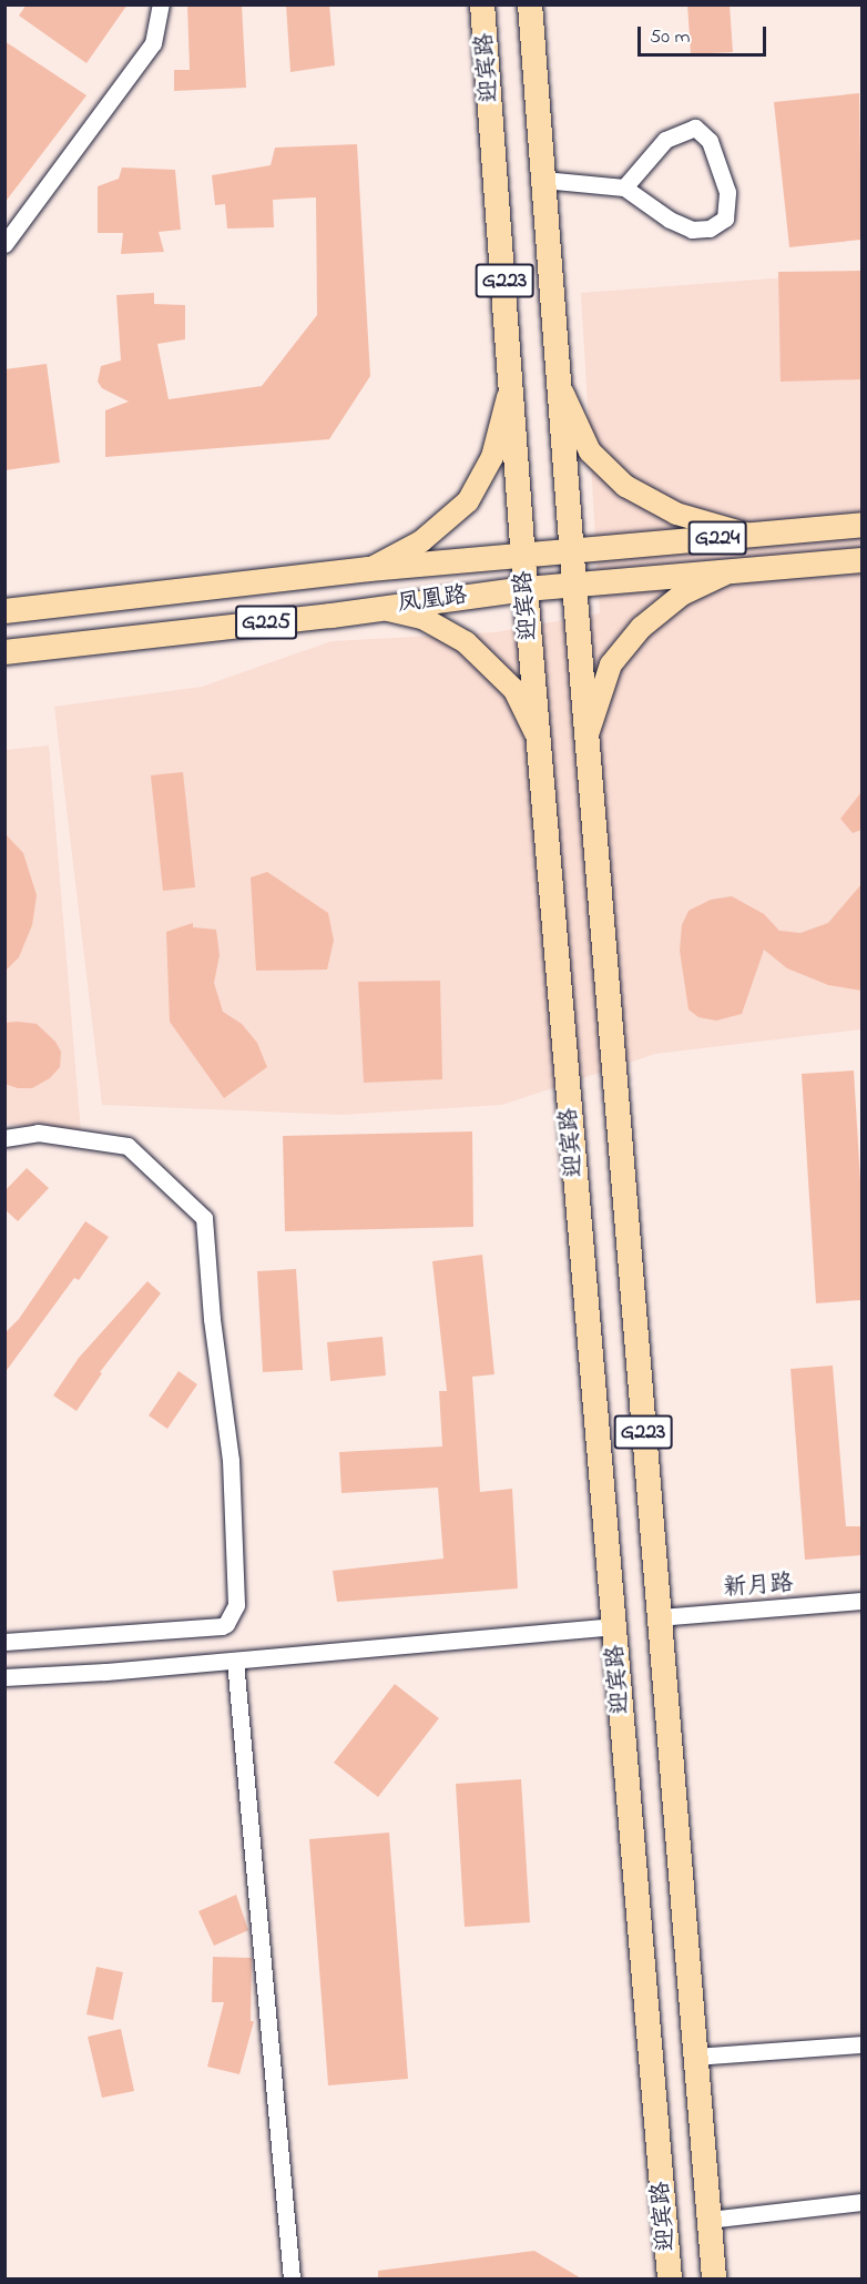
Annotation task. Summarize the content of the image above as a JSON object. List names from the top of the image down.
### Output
{
  "streets": {
    "highway": [
      "迎宾路",
      "G223",
      "G224",
      "凤凰路",
      "G225"
    ],
    "street": ["新月路"]
  },
  "crossings": [
    ["迎宾路", "凤凰路"],
    ["迎宾路", "新月路"]
  ],
  "scale_bar": "50 m"
}
